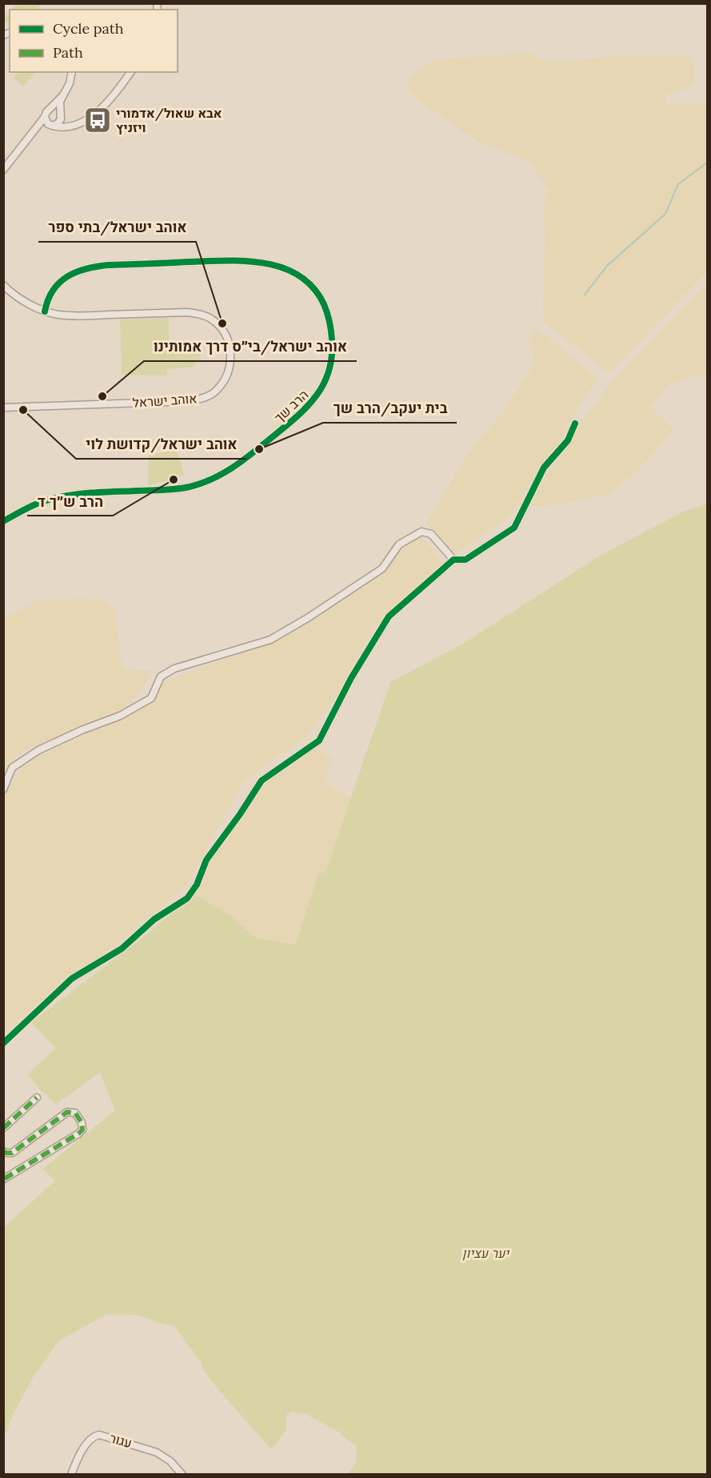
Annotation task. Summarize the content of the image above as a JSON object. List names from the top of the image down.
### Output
{
  "streets": {
    "street": ["אוהב ישראל", "הרב שך", "עגור"]
  },
  "crossings": [
    ["אוהב ישראל", "הרב שך"]
  ],
  "parks": ["יער עציון"],
  "places": {
    "bus stop": ["אבא שאול/אדמורי ויזניץ"],
    "other": [
      "אוהב ישראל/בתי ספר",
      "אוהב ישראל/בי״ס דרך אמותינו",
      "אוהב ישראל/קדושת לוי",
      "בית יעקב/הרב שך",
      "הרב ש״ך ד"
    ]
  },
  "legend": ["Cycle path", "Path"]
}
